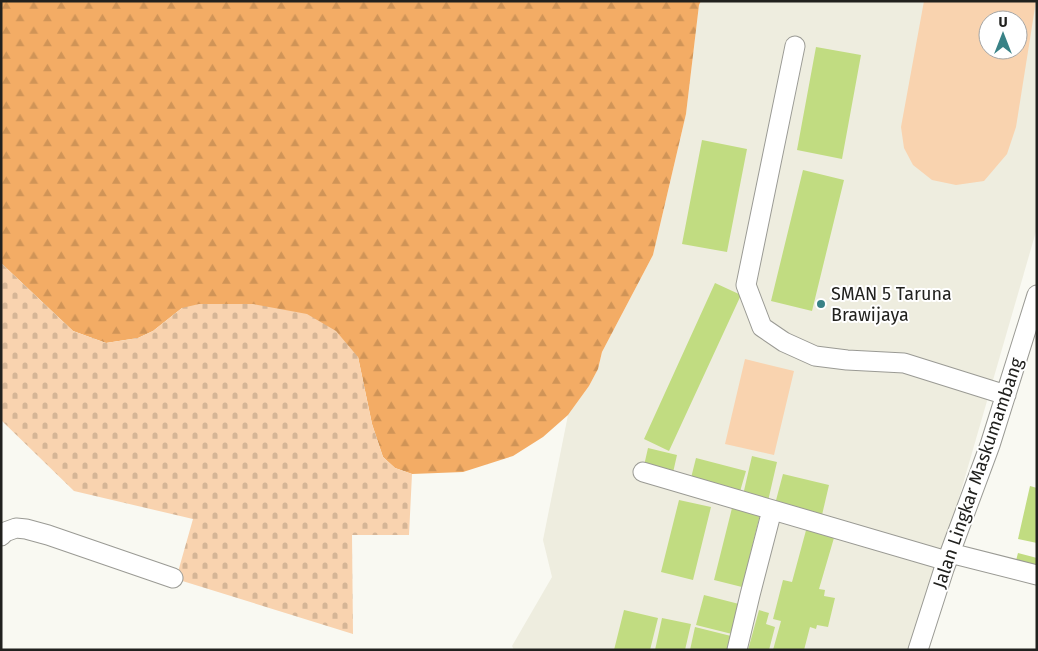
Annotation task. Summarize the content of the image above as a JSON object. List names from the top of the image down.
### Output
{
  "streets": {
    "street": ["Jalan Lingkar Maskumambang"]
  },
  "places": ["SMAN 5 Taruna Brawijaya"],
  "north": "top"
}
